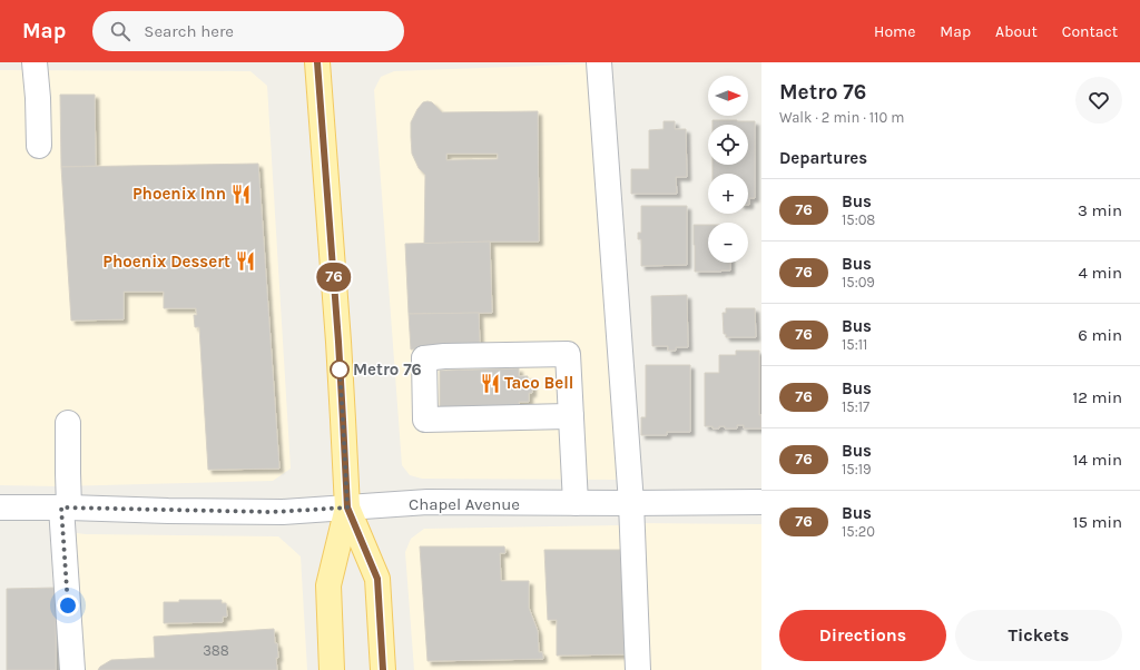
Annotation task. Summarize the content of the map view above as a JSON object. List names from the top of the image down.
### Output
{
  "streets": {
    "street": ["Chapel Avenue"]
  },
  "places": {
    "restaurant": ["Phoenix Inn", "Phoenix Dessert", "Taco Bell"],
    "other": ["Metro 76"]
  },
  "lines": ["bus line 76"],
  "house_numbers": ["388"],
  "north": "right",
  "page": {
    "header": "Map",
    "search": "Search here",
    "nav": [
      "Home",
      "Map",
      "About",
      "Contact"
    ],
    "on_map": "76",
    "heading": [
      ["Metro 76", "Walk · 2 min · 110 m"],
      "Departures"
    ],
    "map_buttons": ["+", "−"],
    "list": [
      {
        "mark": "76",
        "name": "Bus",
        "note": "15:08",
        "value": "3 min"
      },
      {
        "mark": "76",
        "name": "Bus",
        "note": "15:09",
        "value": "4 min"
      },
      {
        "mark": "76",
        "name": "Bus",
        "note": "15:11",
        "value": "6 min"
      },
      {
        "mark": "76",
        "name": "Bus",
        "note": "15:17",
        "value": "12 min"
      },
      {
        "mark": "76",
        "name": "Bus",
        "note": "15:19",
        "value": "14 min"
      },
      {
        "mark": "76",
        "name": "Bus",
        "note": "15:20",
        "value": "15 min"
      }
    ],
    "buttons": ["Directions", "Tickets"]
  }
}
